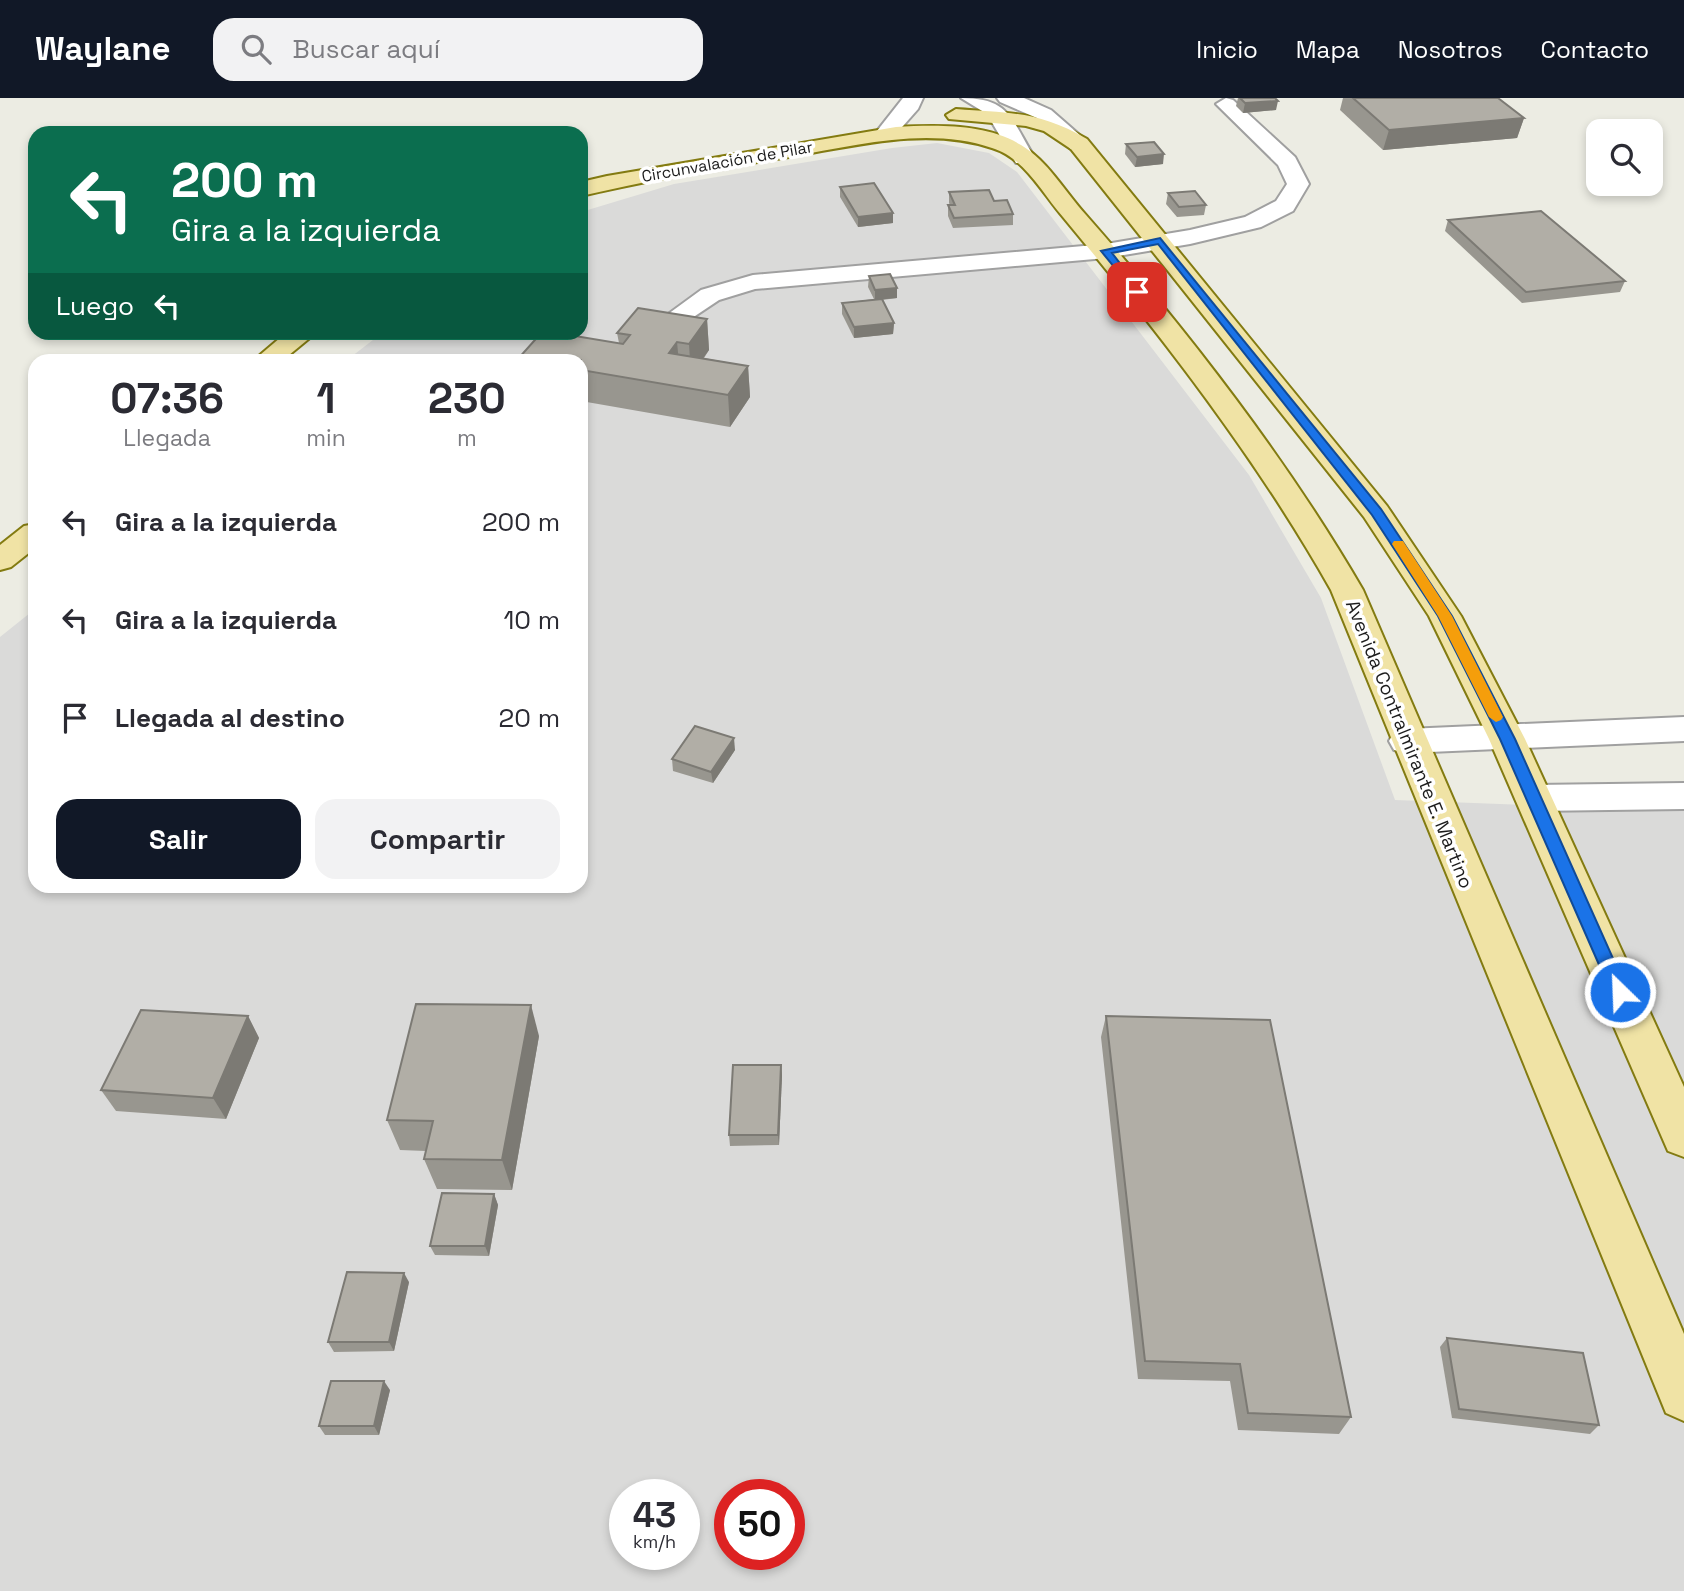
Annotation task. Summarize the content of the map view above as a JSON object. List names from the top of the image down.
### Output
{
  "streets": {
    "main road": ["Circunvalación de Pilar", "Avenida Contralmirante E. Martino"]
  },
  "crossings": [
    ["Circunvalación de Pilar", "Avenida Contralmirante E. Martino"]
  ],
  "page": {
    "header": "Waylane",
    "search": "Buscar aquí",
    "nav": [
      "Inicio",
      "Mapa",
      "Nosotros",
      "Contacto"
    ],
    "turn": ["200 m", "Gira a la izquierda"],
    "then": "Luego",
    "eta": [
      "07:36",
      "Llegada",
      "1",
      "min",
      "230",
      "m"
    ],
    "list": [
      {
        "name": "Gira a la izquierda",
        "value": "200 m"
      },
      {
        "name": "Gira a la izquierda",
        "value": "10 m"
      },
      {
        "name": "Llegada al destino",
        "value": "20 m"
      }
    ],
    "buttons": ["Salir", "Compartir"],
    "speed": "43 km/h",
    "limit": "50"
  }
}
